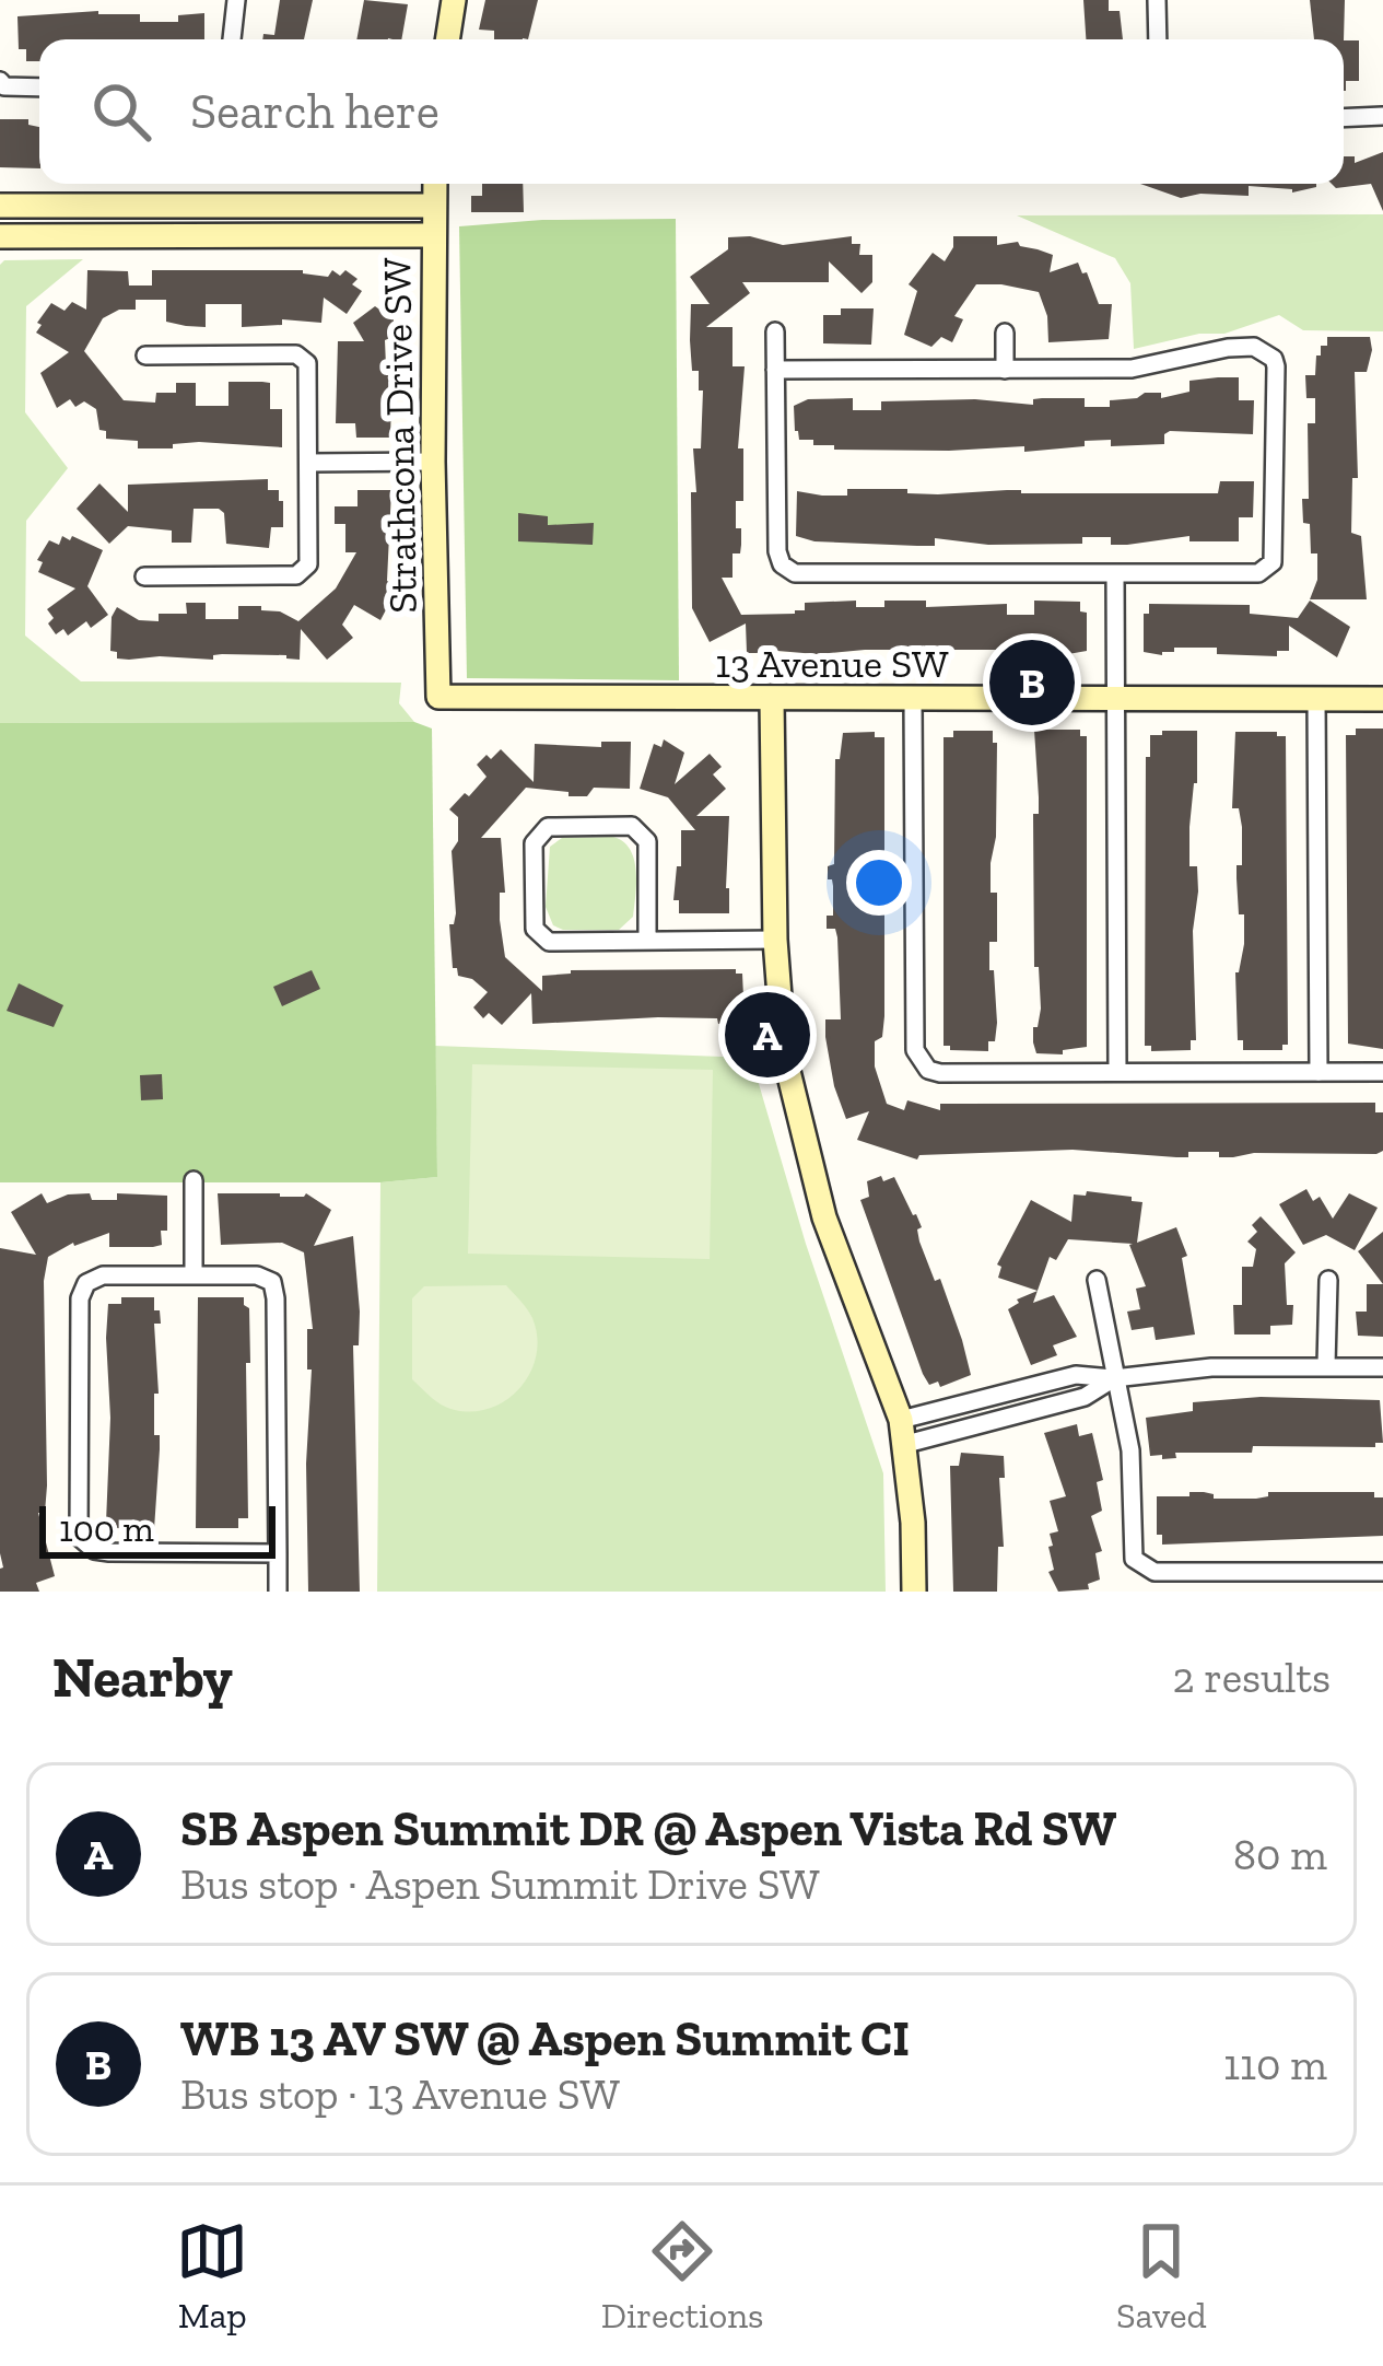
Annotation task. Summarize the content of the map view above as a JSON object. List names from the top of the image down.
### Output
{
  "streets": {
    "street": ["Strathcona Drive SW", "13 Avenue SW"]
  },
  "crossings": [
    ["Strathcona Drive SW", "13 Avenue SW"]
  ],
  "scale_bar": "100 m",
  "page": {
    "search": "Search here",
    "pins": ["B", "A"],
    "scale": "100 m",
    "heading": ["Nearby", "2 results"],
    "list": [
      {
        "mark": "A",
        "name": "SB Aspen Summit DR @ Aspen Vista Rd SW",
        "note": "Bus stop · Aspen Summit Drive SW",
        "value": "80 m"
      },
      {
        "mark": "B",
        "name": "WB 13 AV SW @ Aspen Summit CI",
        "note": "Bus stop · 13 Avenue SW",
        "value": "110 m"
      }
    ],
    "nav": ["Map", "Directions", "Saved"]
  }
}
